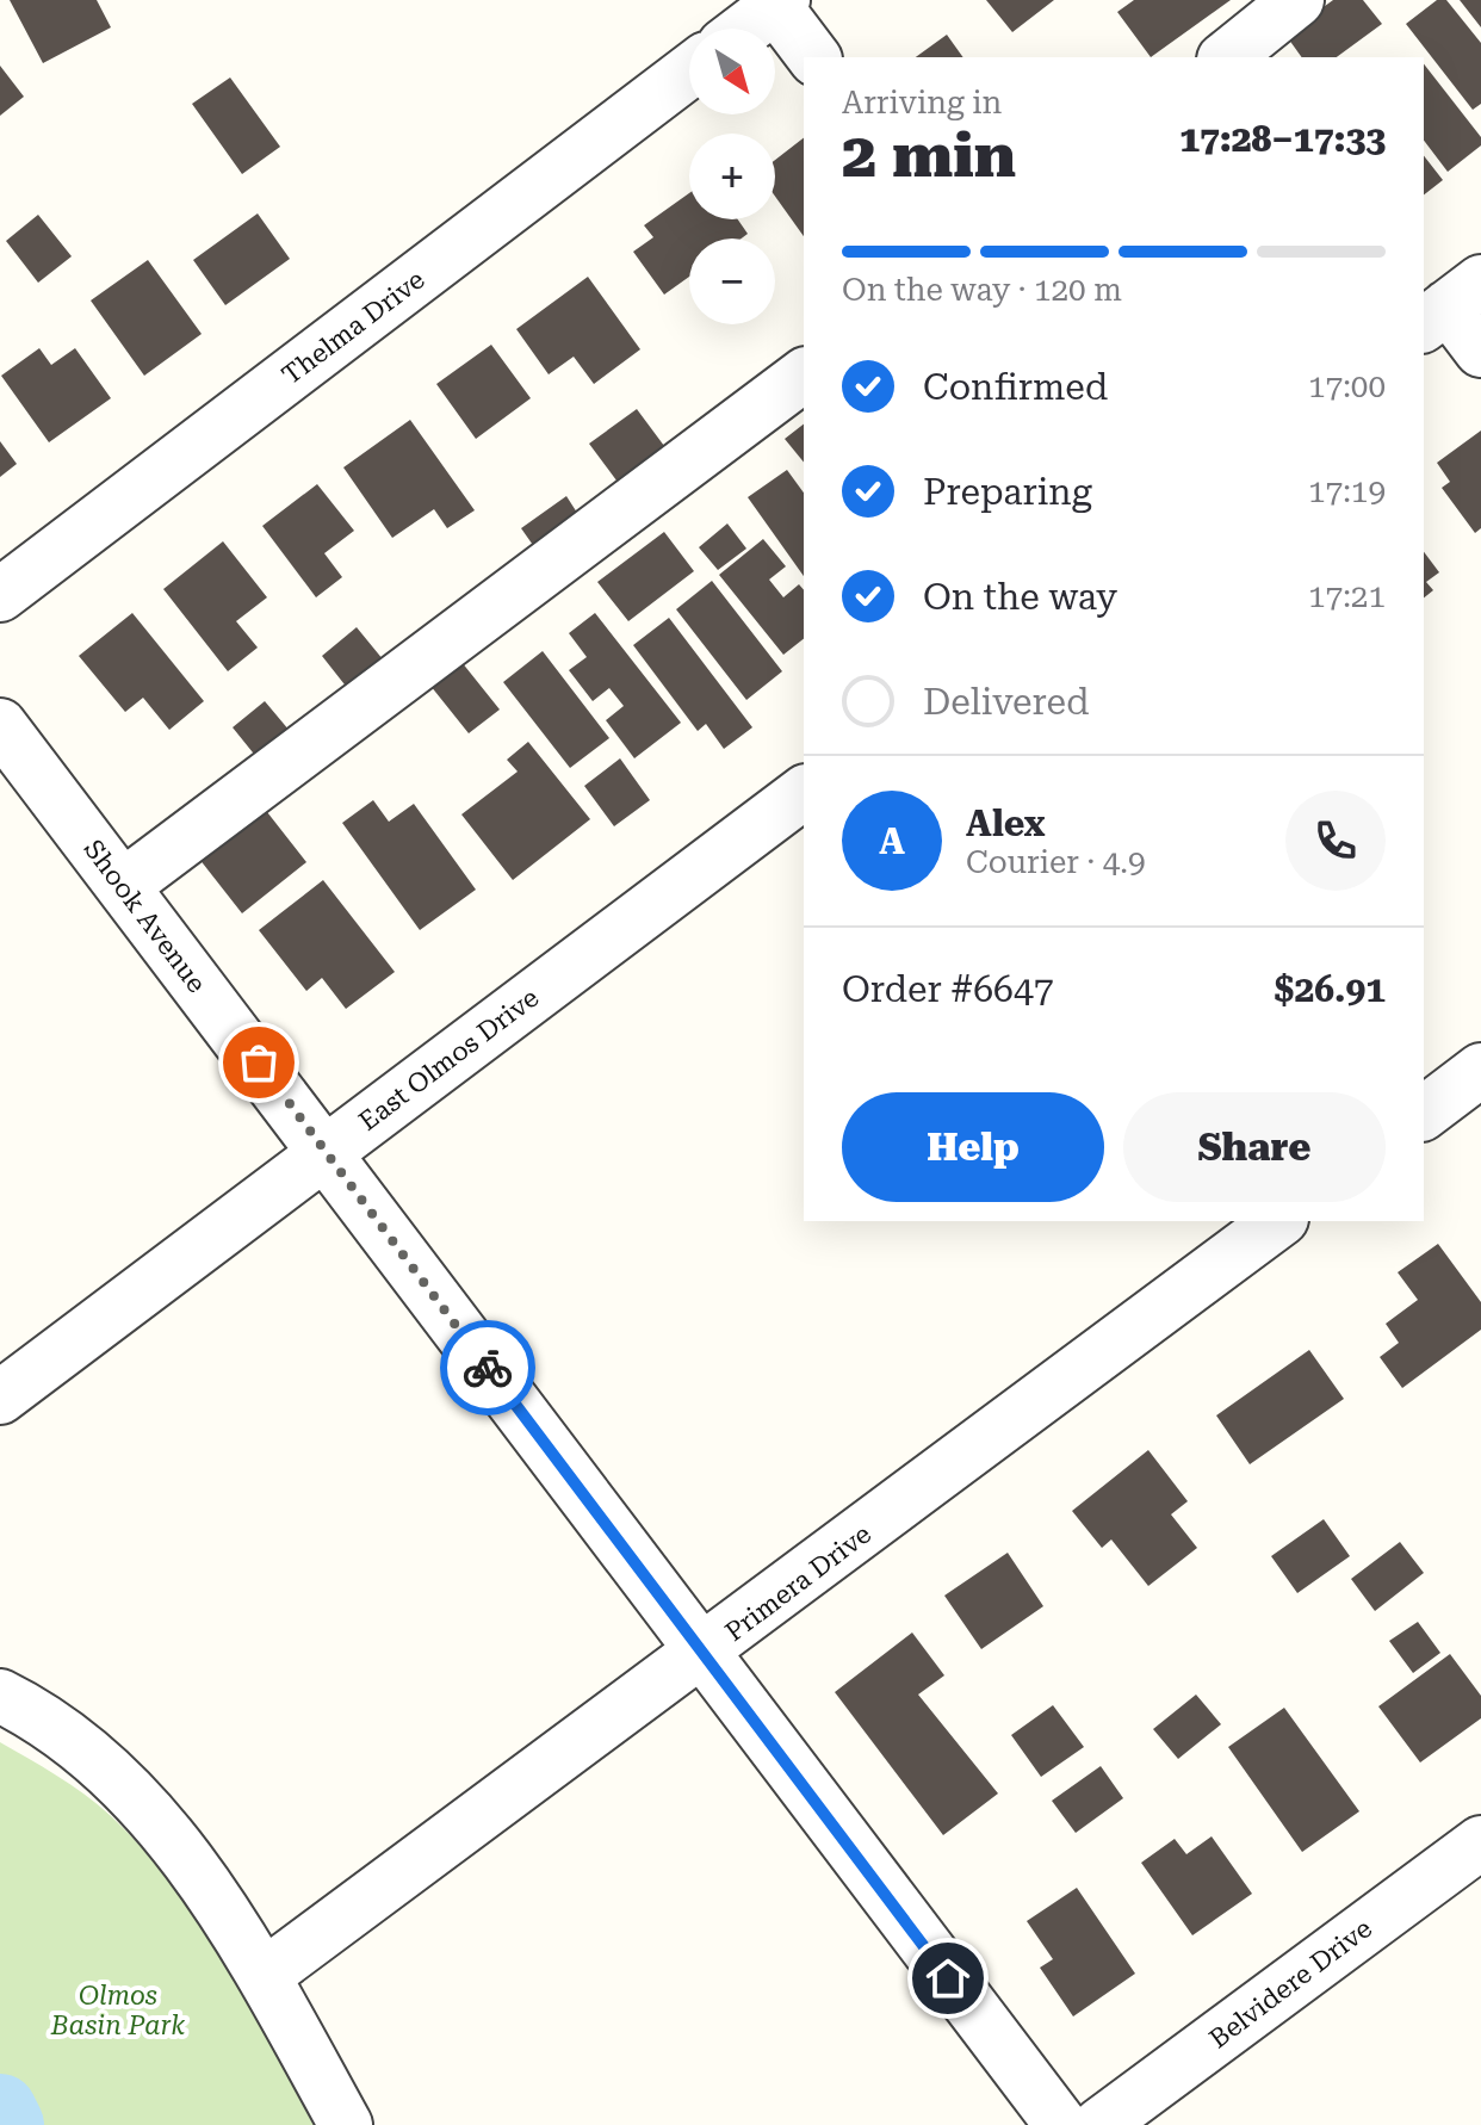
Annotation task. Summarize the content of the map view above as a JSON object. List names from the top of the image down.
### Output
{
  "streets": {
    "street": [
      "Thelma Drive",
      "Shook Avenue",
      "East Olmos Drive",
      "Primera Drive",
      "Belvidere Drive"
    ]
  },
  "crossings": [
    ["Shook Avenue", "East Olmos Drive"],
    ["Shook Avenue", "Primera Drive"]
  ],
  "parks": ["Olmos Basin Park"],
  "north": "bottom right",
  "page": {
    "map_buttons": ["+", "−"],
    "heading": ["2 min", "Arriving in", "17:28–17:33"],
    "panel": [
      "Alex",
      "Courier · 4.9",
      "Order #6647",
      "$26.91"
    ],
    "bar": "On the way · 120 m",
    "list": [
      ["Confirmed", "17:00"],
      ["Preparing", "17:19"],
      ["On the way", "17:21"],
      "Delivered"
    ],
    "round": "A",
    "buttons": ["Help", "Share"]
  }
}
